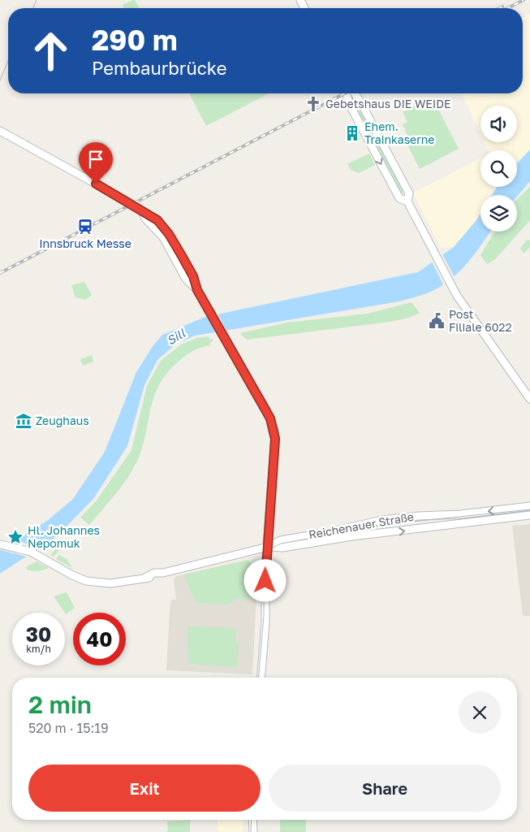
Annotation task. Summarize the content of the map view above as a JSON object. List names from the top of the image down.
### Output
{
  "streets": {
    "street": ["Reichenauer Straße"]
  },
  "water": ["Sill"],
  "places": {
    "church": ["Gebetshaus DIE WEIDE"],
    "building": ["Ehem. Trainkaserne"],
    "station": ["Innsbruck Messe"],
    "public building": ["Post Filiale 6022"],
    "museum": ["Zeughaus"],
    "place": ["Hl. Johannes Nepomuk"]
  },
  "page": {
    "turn": ["290 m", "Pembaurbrücke"],
    "speed": "30 km/h",
    "limit": "40",
    "heading": ["2 min", "520 m · 15:19"],
    "buttons": ["Exit", "Share"]
  }
}
